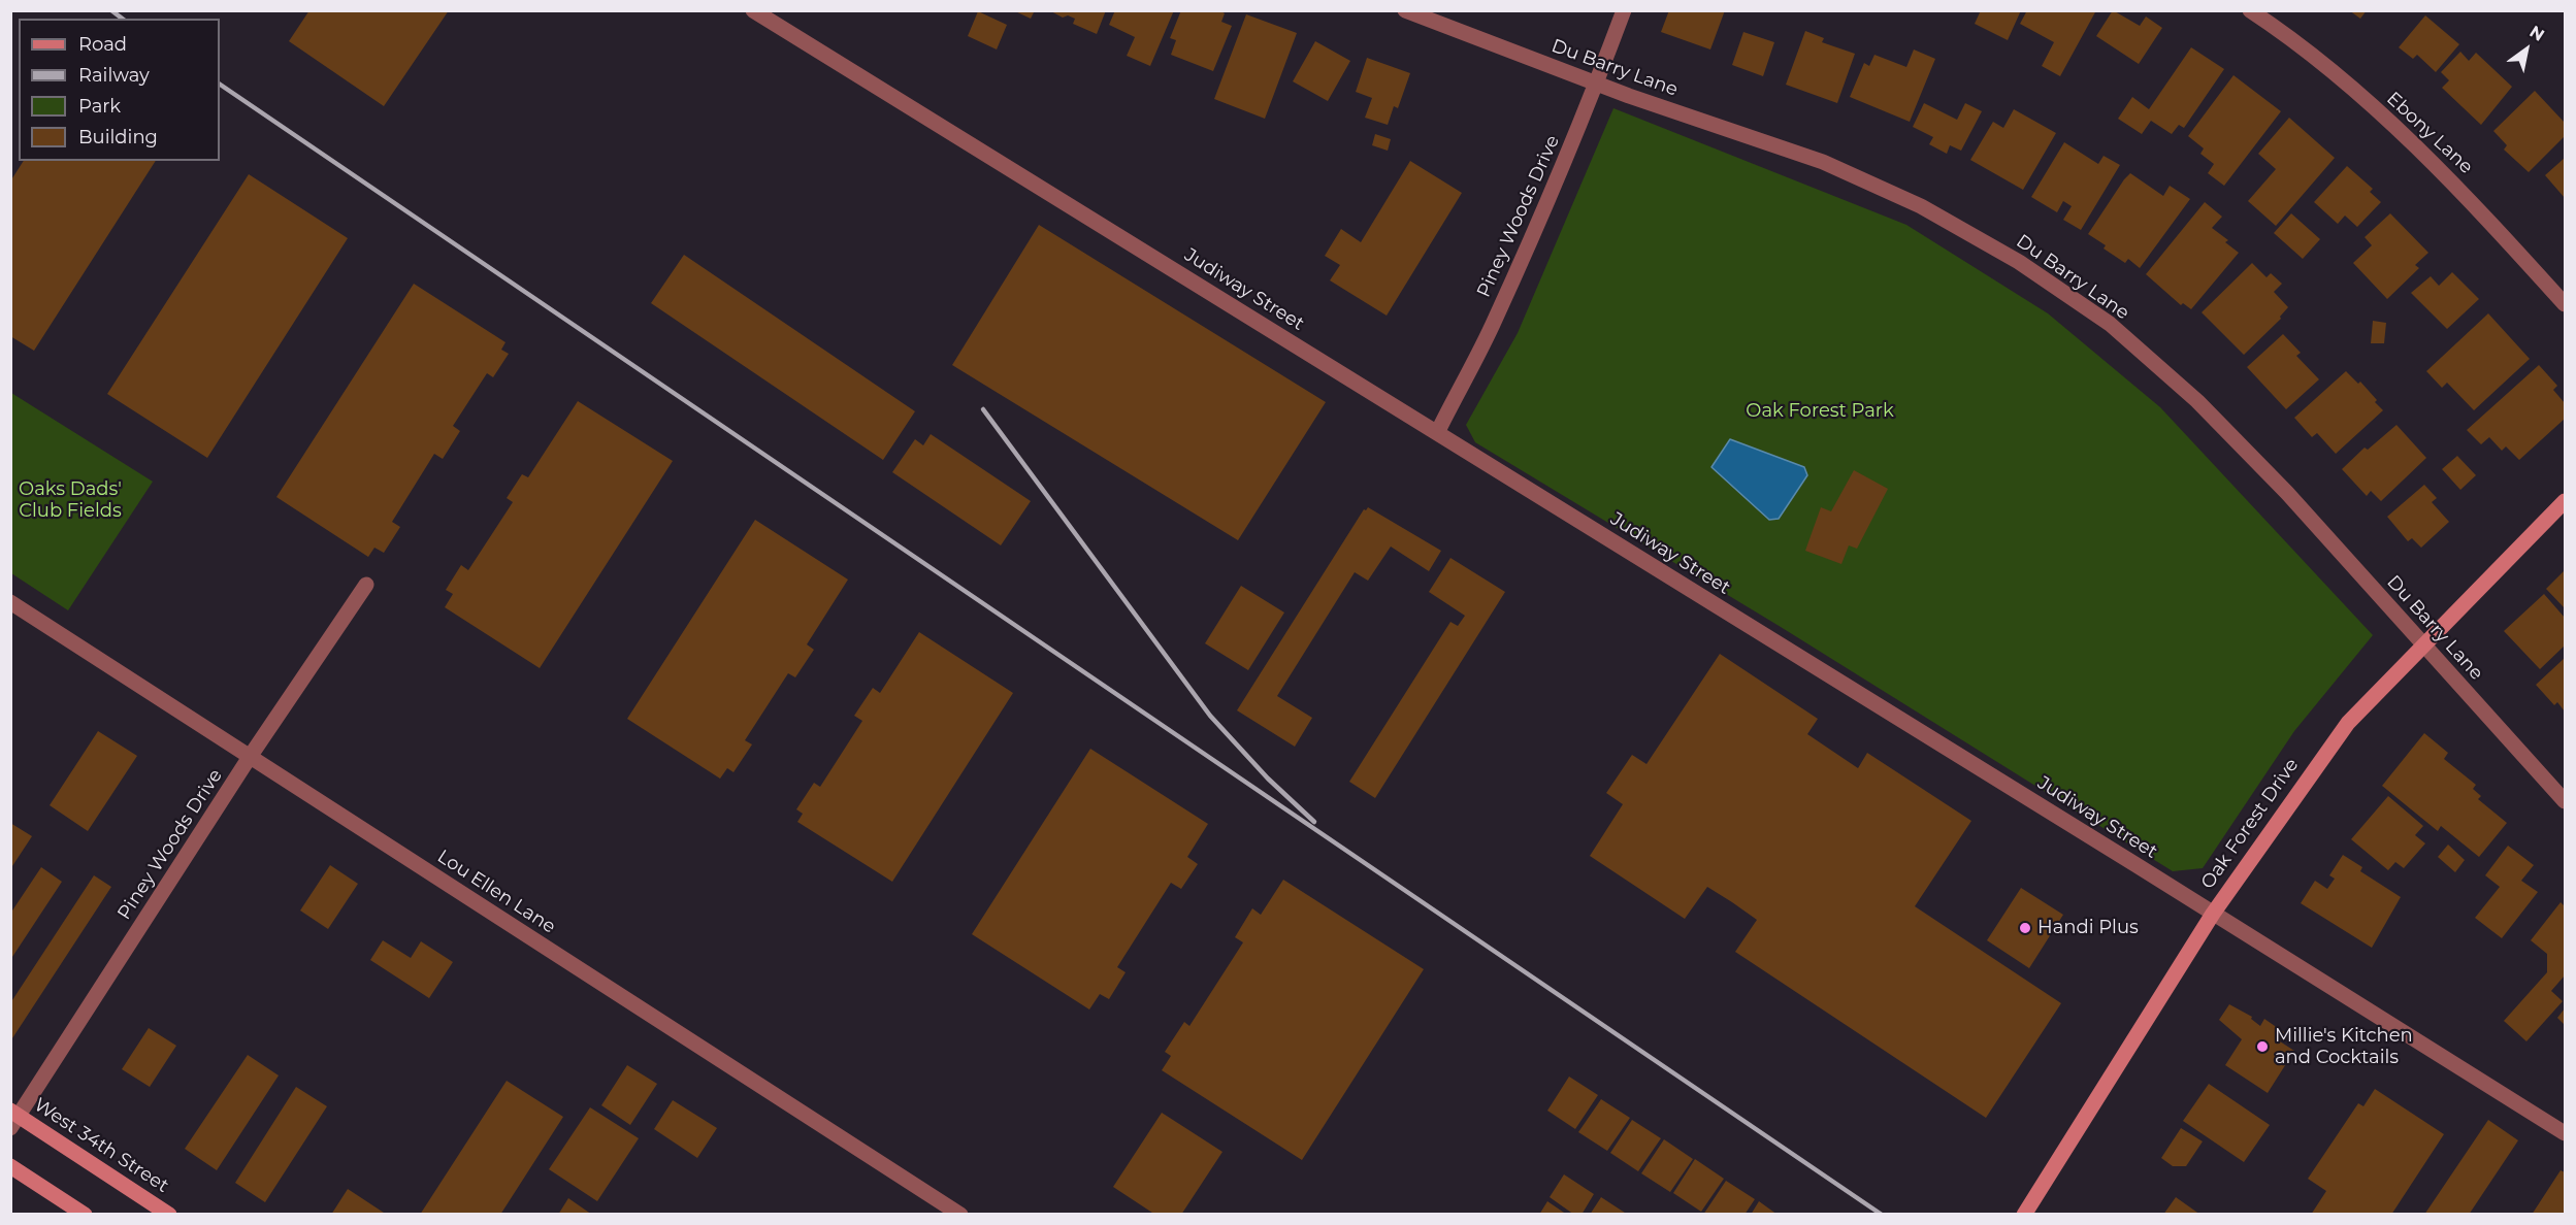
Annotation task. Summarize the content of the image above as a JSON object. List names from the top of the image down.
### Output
{
  "streets": {
    "street": [
      "Du Barry Lane",
      "Ebony Lane",
      "Piney Woods Drive",
      "Judiway Street",
      "Oak Forest Drive",
      "Lou Ellen Lane",
      "West 34th Street"
    ]
  },
  "crossings": [
    ["Du Barry Lane", "Piney Woods Drive"],
    ["Du Barry Lane", "Oak Forest Drive"],
    ["Piney Woods Drive", "Judiway Street"],
    ["Piney Woods Drive", "Lou Ellen Lane"],
    ["Piney Woods Drive", "West 34th Street"],
    ["Judiway Street", "Oak Forest Drive"]
  ],
  "parks": ["Oak Forest Park", "Oaks Dads' Club Fields"],
  "places": ["Handi Plus", "Millie's Kitchen and Cocktails"],
  "legend": [
    "Road",
    "Railway",
    "Park",
    "Building"
  ],
  "north": "top right"
}
